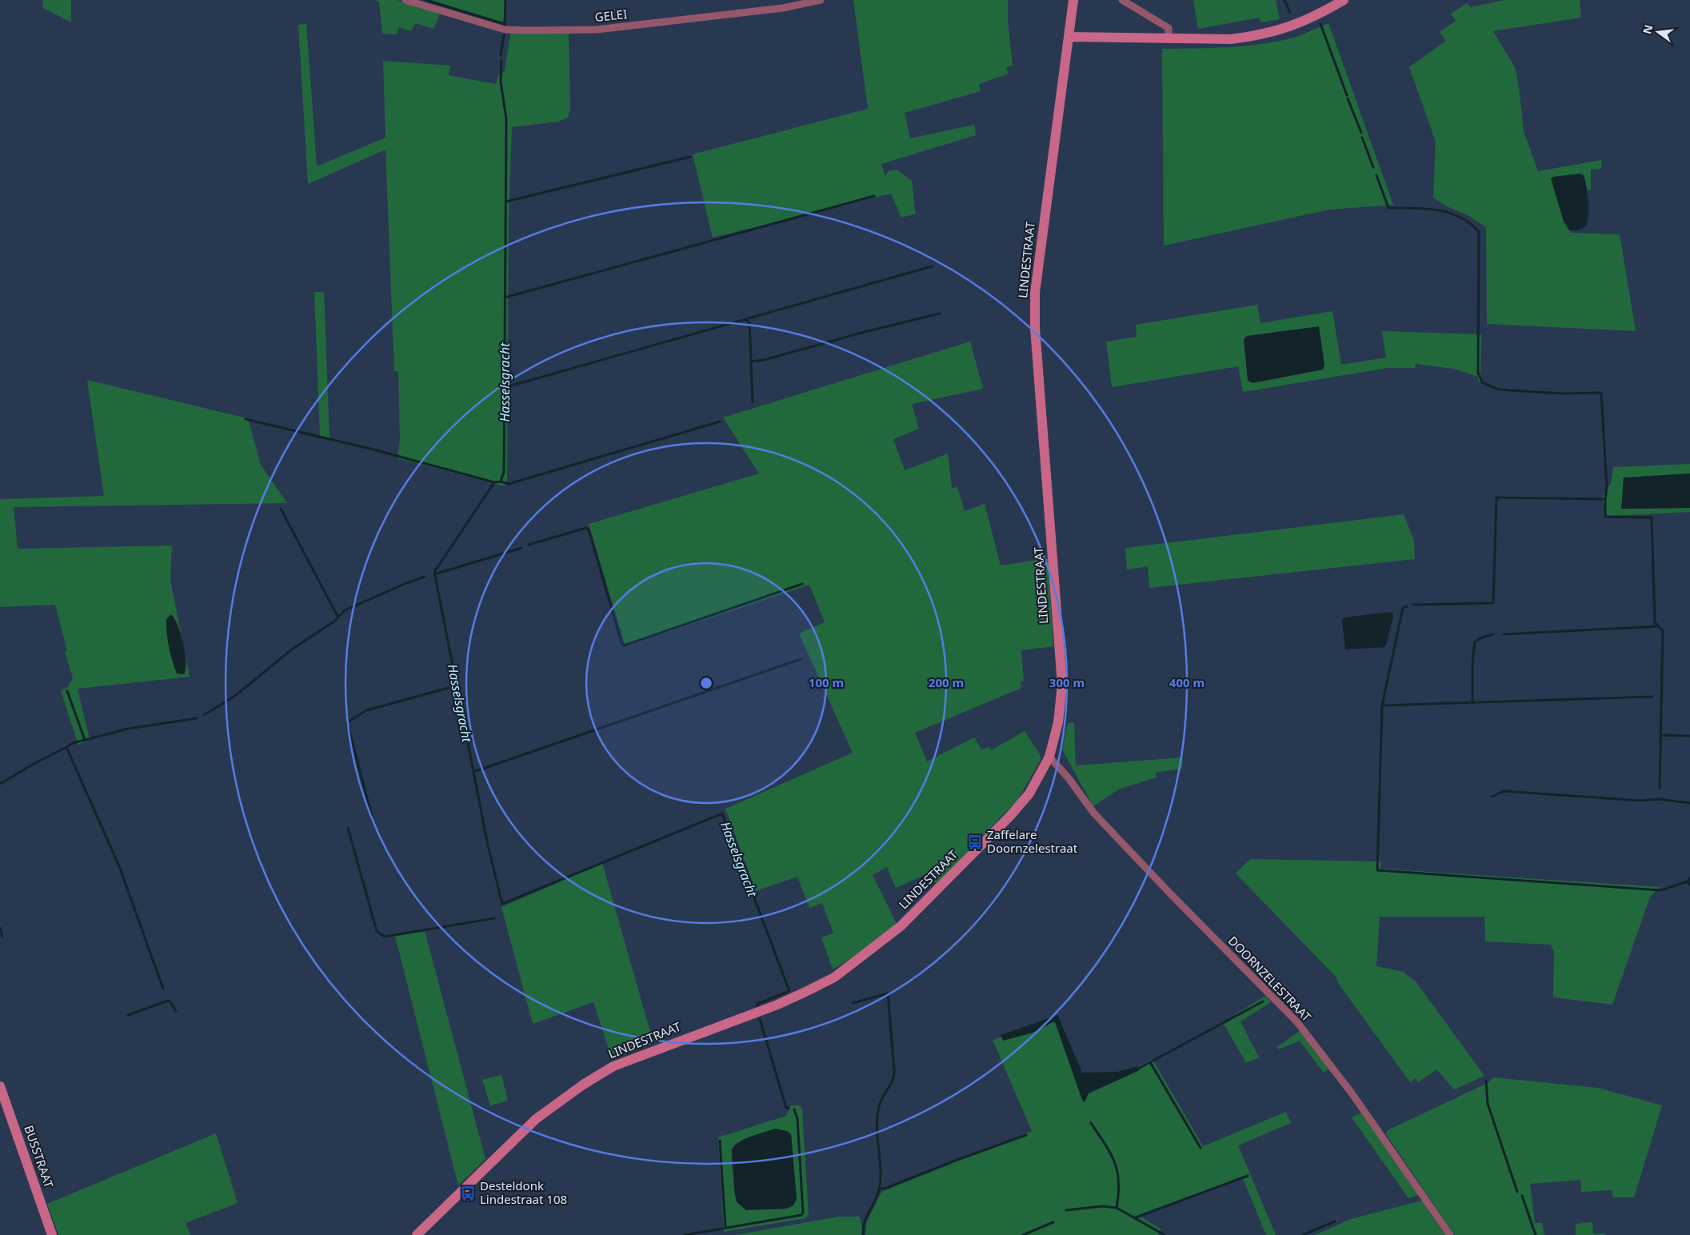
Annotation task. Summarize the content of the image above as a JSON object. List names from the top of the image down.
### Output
{
  "streets": {
    "street": [
      "GELEI",
      "LINDESTRAAT",
      "DOORNZELESTRAAT",
      "BUSSTRAAT"
    ]
  },
  "crossings": [
    ["LINDESTRAAT", "DOORNZELESTRAAT"]
  ],
  "water": ["Hasselsgracht"],
  "places": {
    "bus stop": ["Zaffelare Doornzelestraat", "Desteldonk Lindestraat 108"]
  },
  "north": "left",
  "rings": [
    "100 m",
    "200 m",
    "300 m",
    "400 m"
  ]
}
